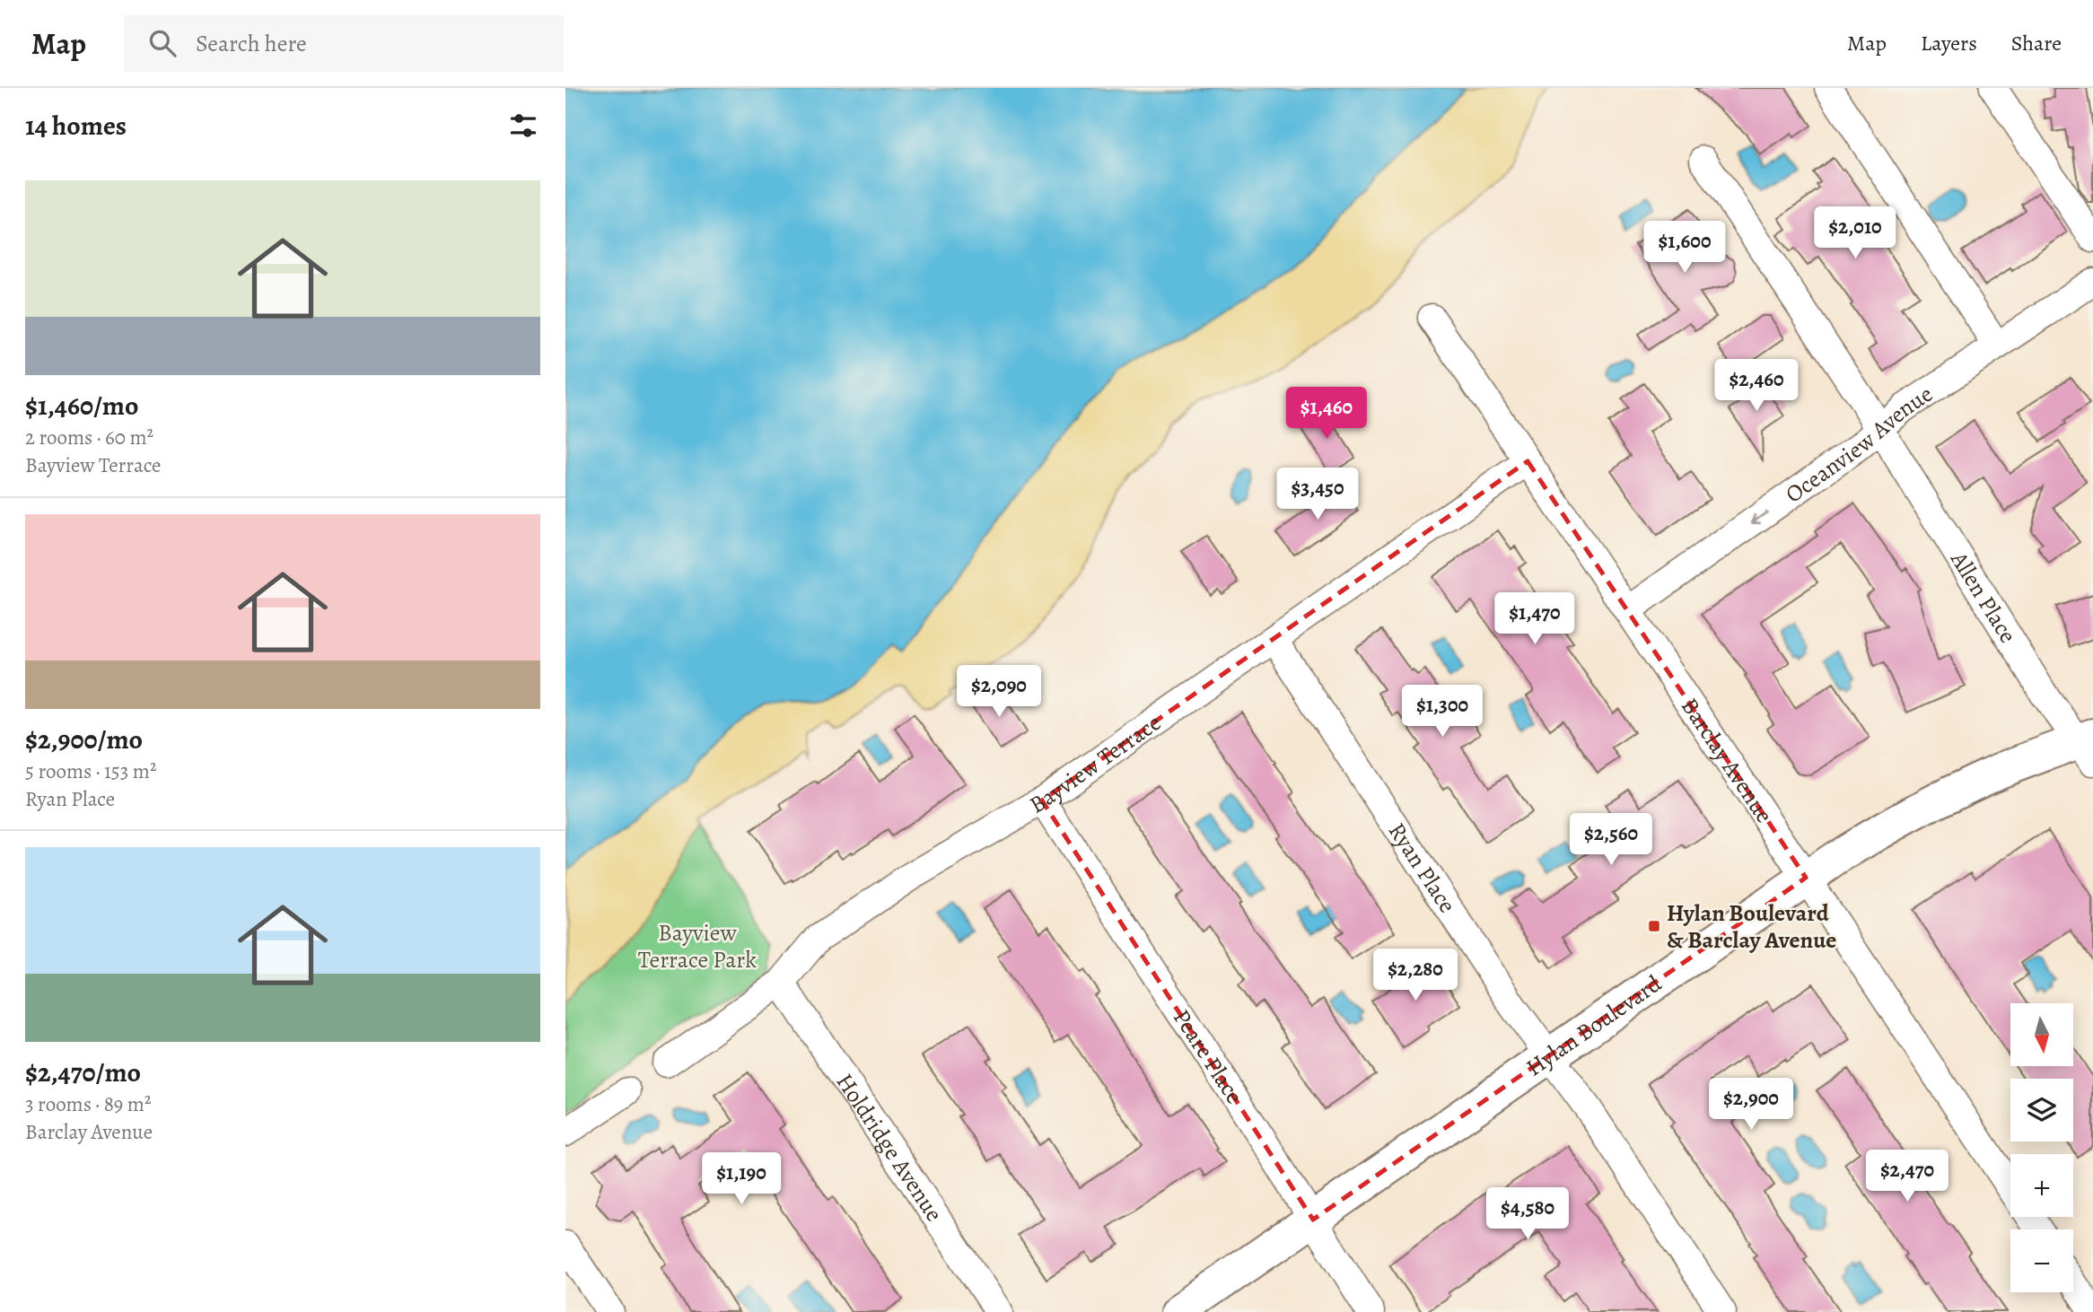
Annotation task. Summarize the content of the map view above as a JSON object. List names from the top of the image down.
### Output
{
  "streets": {
    "main road": ["Hylan Boulevard"],
    "street": [
      "Oceanview Avenue",
      "Allen Place",
      "Barclay Avenue",
      "Bayview Terrace",
      "Ryan Place",
      "Peare Place",
      "Holdridge Avenue"
    ]
  },
  "crossings": [
    ["Oceanview Avenue", "Allen Place"],
    ["Oceanview Avenue", "Barclay Avenue"],
    ["Allen Place", "Hylan Boulevard"],
    ["Barclay Avenue", "Bayview Terrace"],
    ["Barclay Avenue", "Hylan Boulevard"],
    ["Bayview Terrace", "Ryan Place"],
    ["Bayview Terrace", "Peare Place"],
    ["Bayview Terrace", "Holdridge Avenue"],
    ["Ryan Place", "Hylan Boulevard"],
    ["Hylan Boulevard", "Peare Place"]
  ],
  "one_way": ["Oceanview Avenue"],
  "parks": ["Bayview Terrace Park"],
  "places": {
    "transit": ["Hylan Boulevard & Barclay Avenue"]
  },
  "north": "bottom",
  "page": {
    "header": "Map",
    "search": "Search here",
    "nav": ["Map", "Layers", "Share"],
    "heading": "14 homes",
    "list": [
      {
        "name": "$1,460/mo",
        "note": "2 rooms · 60 m² · Bayview Terrace"
      },
      {
        "name": "$2,900/mo",
        "note": "5 rooms · 153 m² · Ryan Place"
      },
      {
        "name": "$2,470/mo",
        "note": "3 rooms · 89 m² · Barclay Avenue"
      }
    ],
    "price": [
      "$2,010",
      "$1,600",
      "$2,460",
      "$1,460",
      "$3,450",
      "$1,470",
      "$2,090",
      "$1,300",
      "$2,560",
      "$2,280",
      "$2,900",
      "$2,470",
      "$1,190",
      "$4,580"
    ],
    "map_buttons": ["+", "−"]
  }
}
